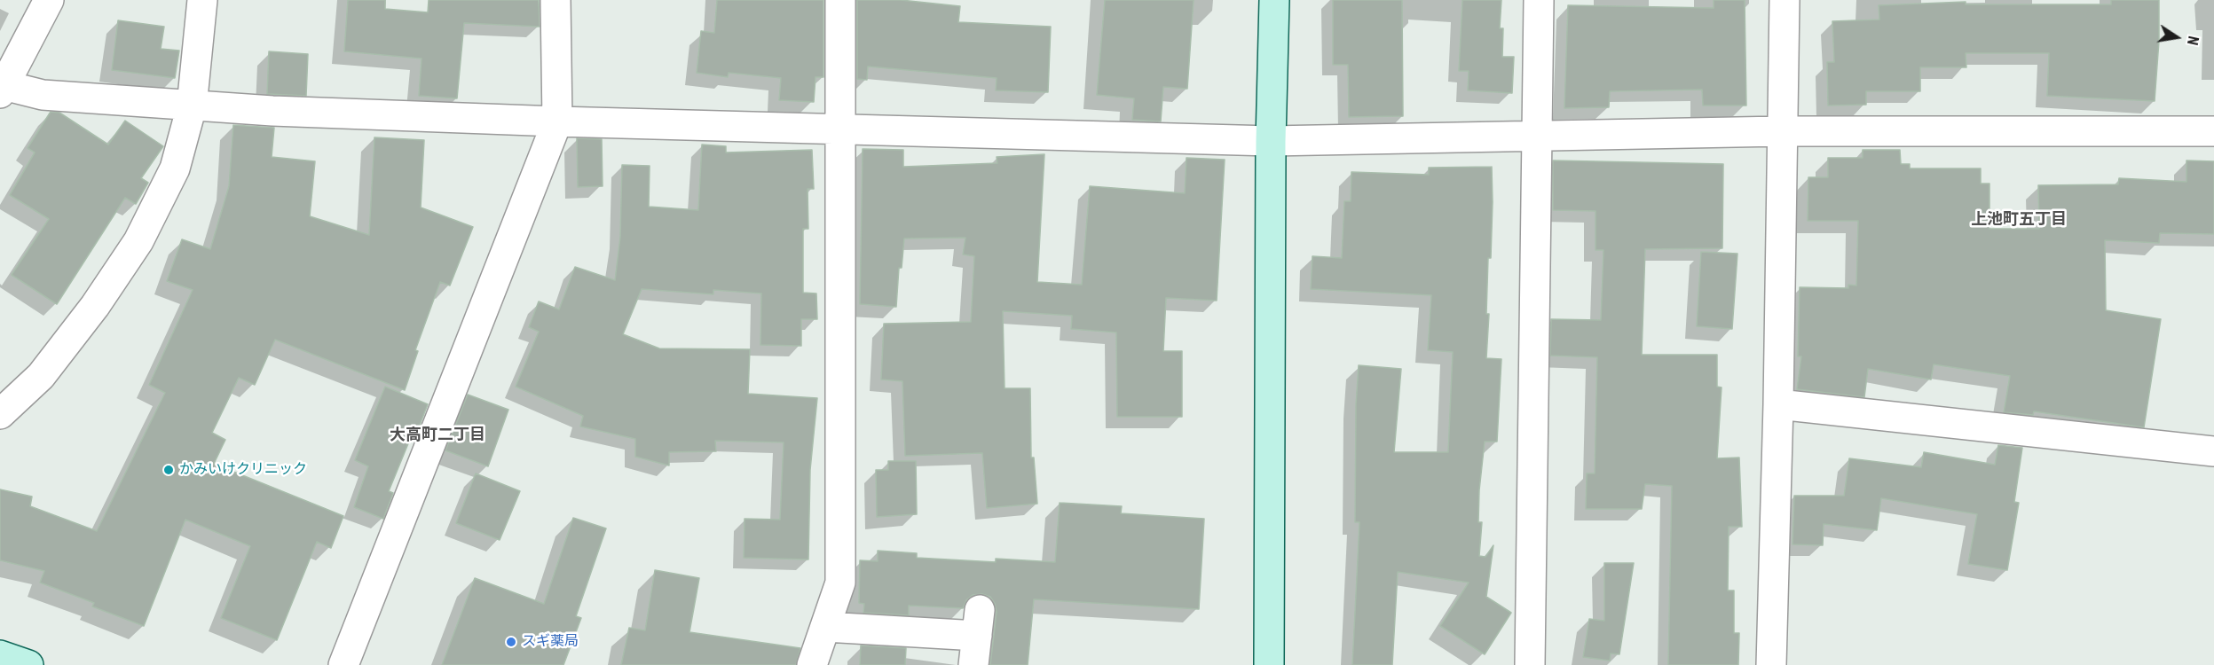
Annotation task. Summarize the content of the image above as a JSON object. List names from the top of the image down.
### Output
{
  "districts": ["上池町五丁目", "大高町二丁目"],
  "places": ["かみいけクリニック", "スギ薬局"],
  "north": "right"
}
